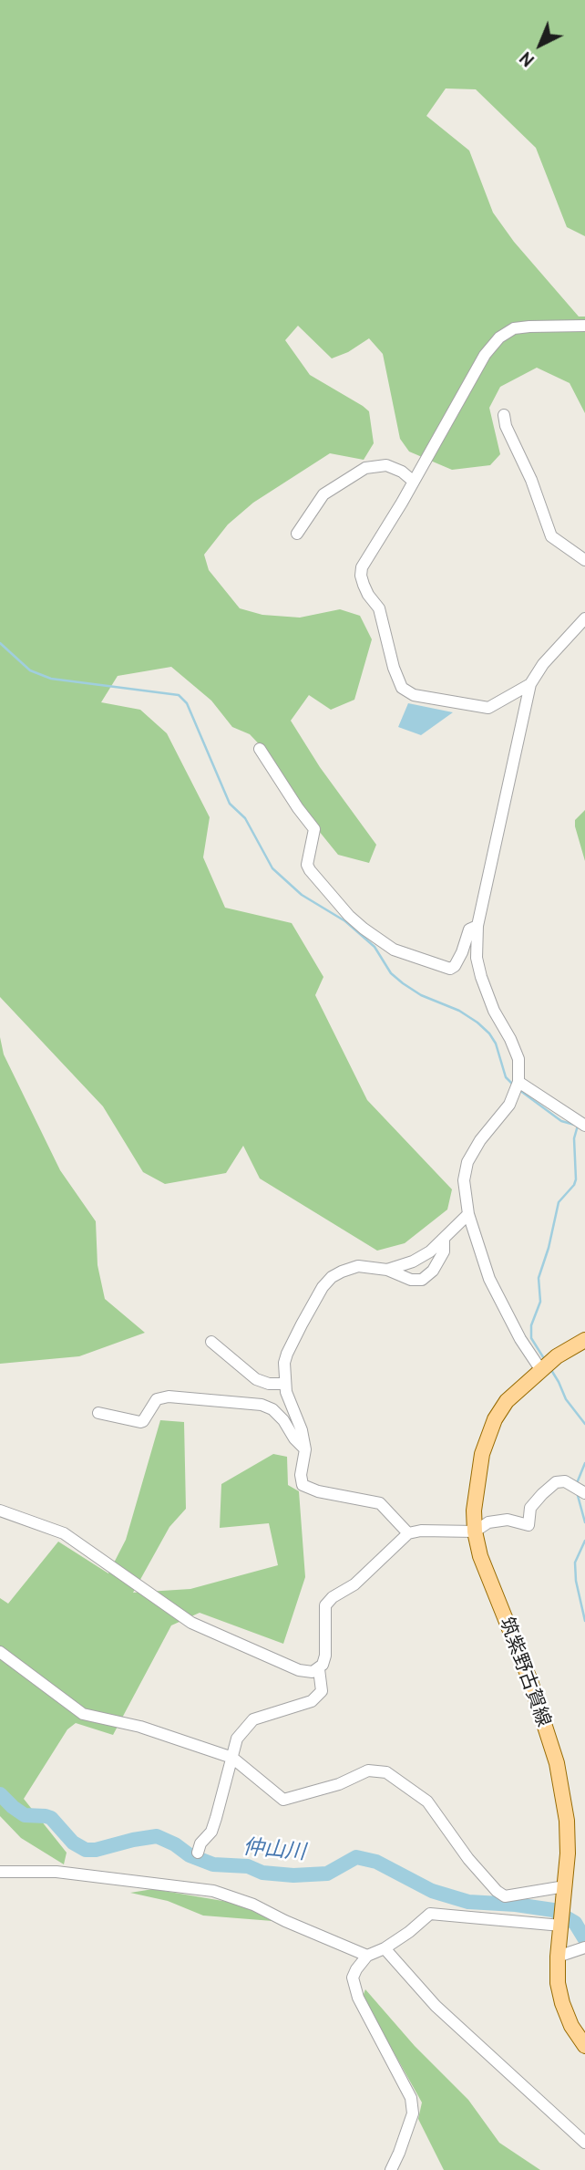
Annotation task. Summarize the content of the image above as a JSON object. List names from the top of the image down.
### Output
{
  "streets": {
    "main road": ["筑紫野古賀線"]
  },
  "water": ["仲山川"],
  "north": "bottom left"
}
